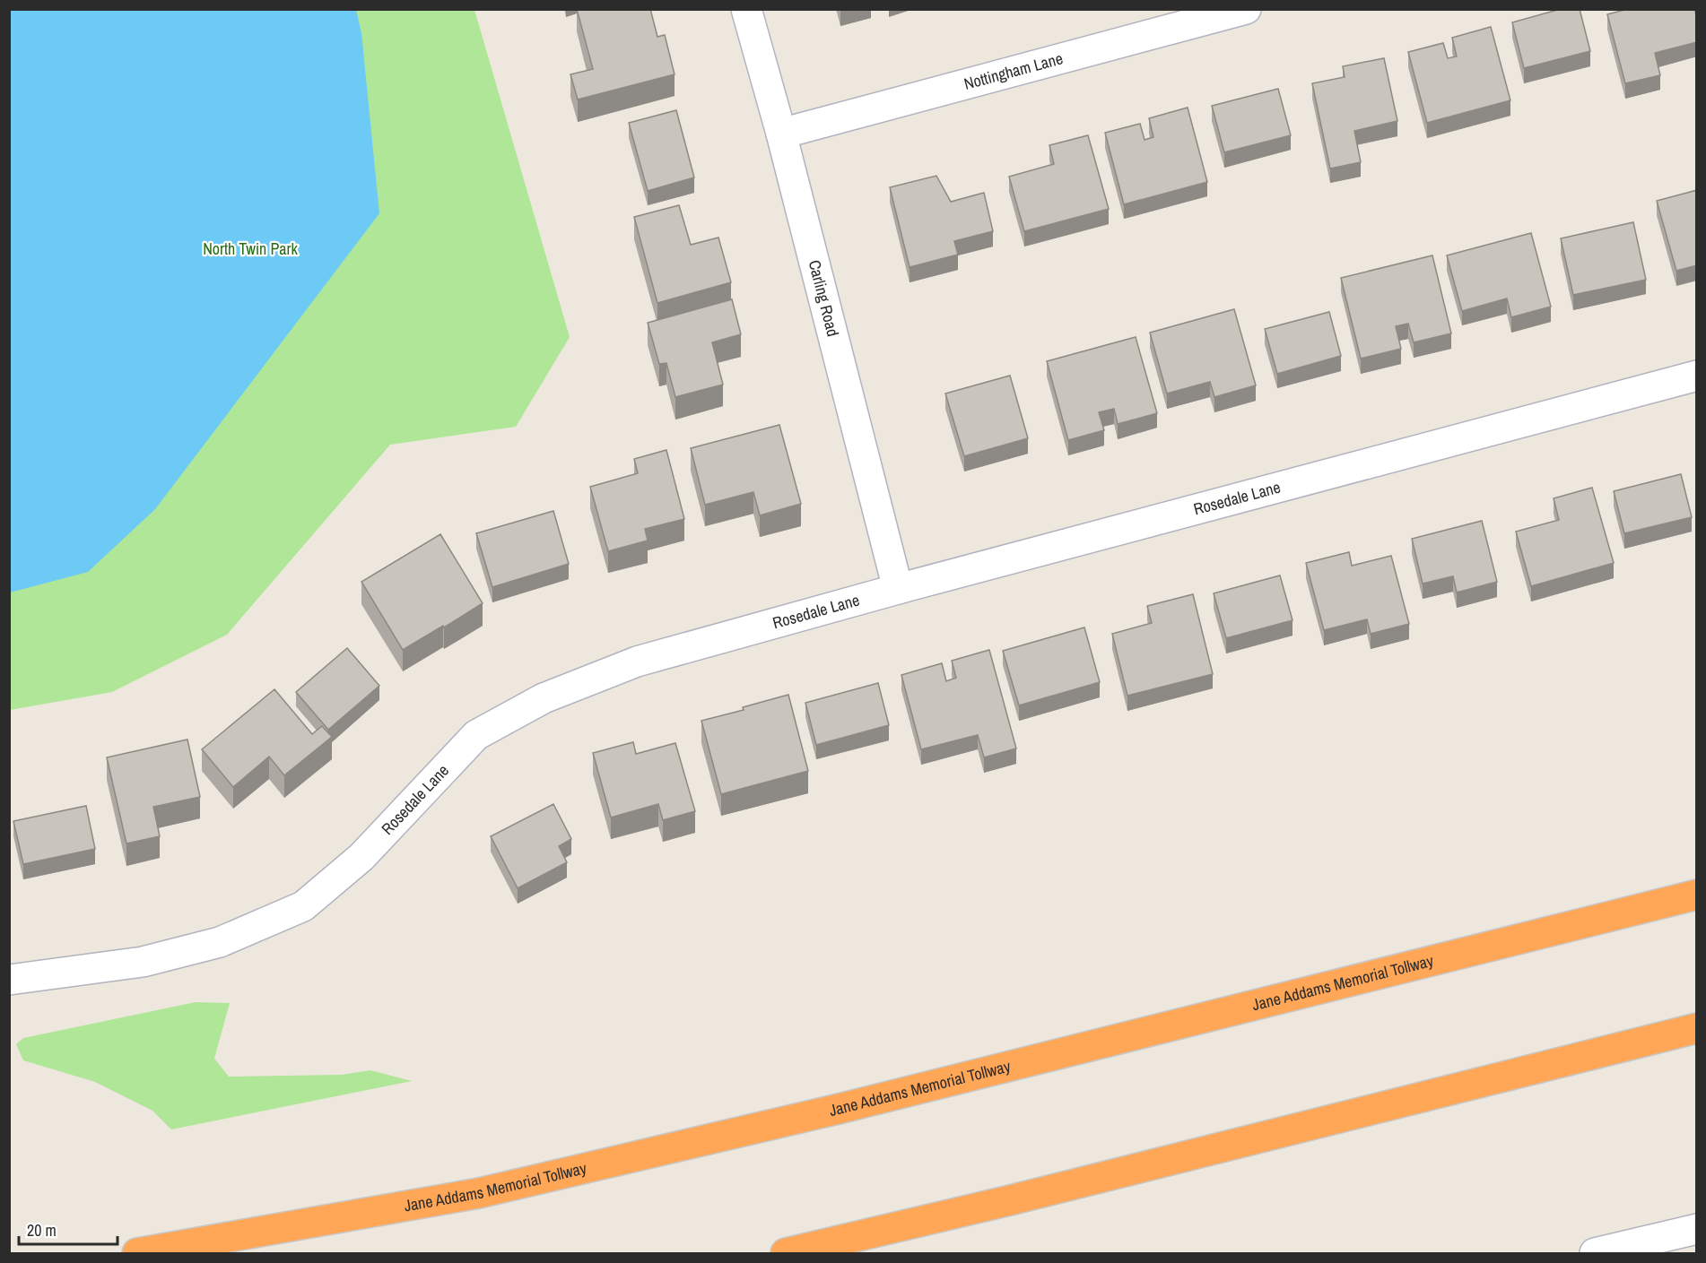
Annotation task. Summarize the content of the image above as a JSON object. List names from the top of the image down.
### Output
{
  "streets": {
    "highway": ["Jane Addams Memorial Tollway"],
    "street": ["Nottingham Lane", "Carling Road", "Rosedale Lane"]
  },
  "crossings": [
    ["Nottingham Lane", "Carling Road"],
    ["Carling Road", "Rosedale Lane"]
  ],
  "parks": ["North Twin Park"],
  "scale_bar": "20 m"
}
